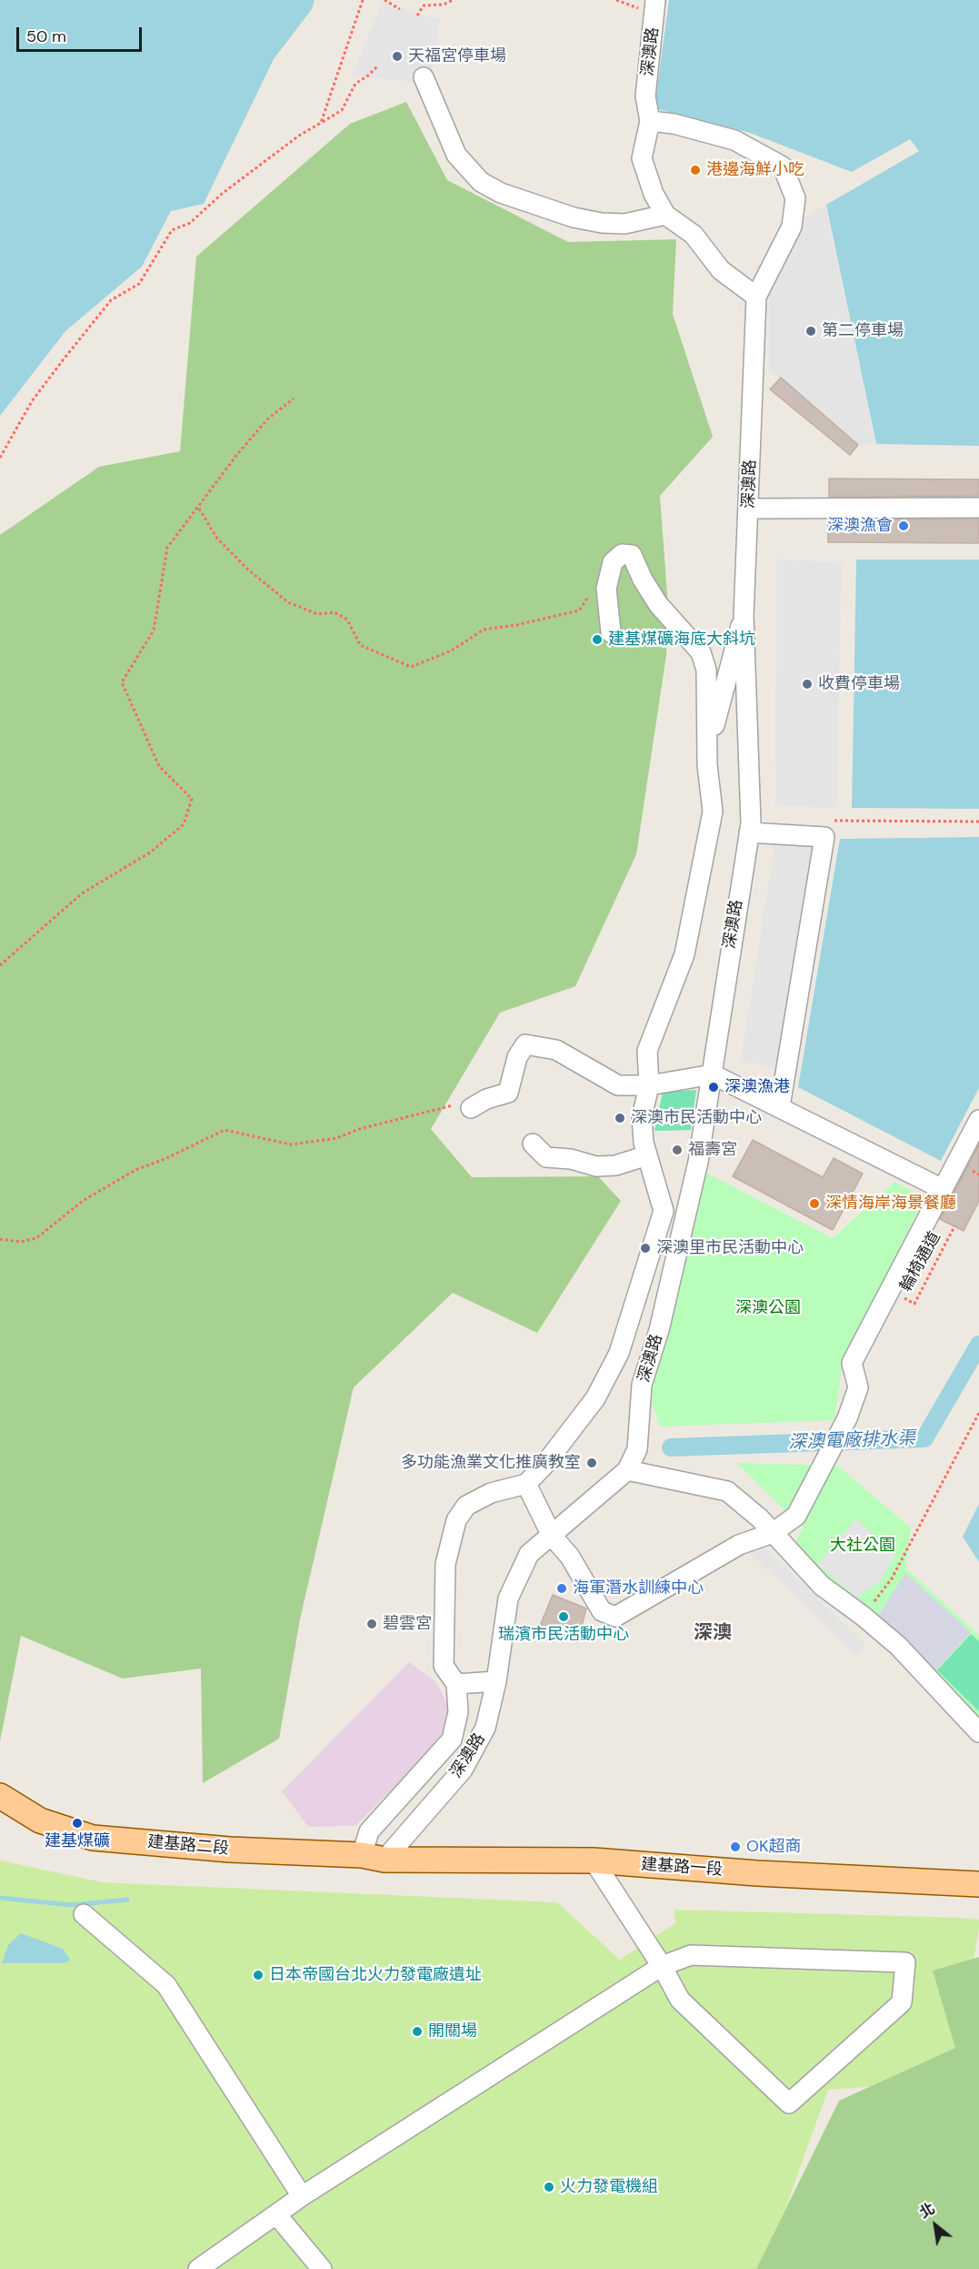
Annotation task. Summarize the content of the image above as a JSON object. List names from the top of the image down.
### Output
{
  "streets": {
    "main road": ["建基路二段", "建基路一段"],
    "street": ["深澳路"],
    "path": ["輪椅通道"]
  },
  "crossings": [
    ["深澳路", "建基路二段"],
    ["深澳路", "建基路一段"],
    ["建基路二段", "建基路一段"]
  ],
  "districts": ["深澳"],
  "water": ["深澳電廠排水渠"],
  "parks": ["深澳公園", "大社公園"],
  "places": [
    "天福宮停車場",
    "港邊海鮮小吃",
    "第二停車場",
    "深澳漁會",
    "建基煤礦海底大斜坑",
    "收費停車場",
    "深澳漁港",
    "深澳市民活動中心",
    "福壽宮",
    "深情海岸海景餐廳",
    "深澳里市民活動中心",
    "多功能漁業文化推廣教室",
    "海軍潛水訓練中心",
    "瑞濱市民活動中心",
    "碧雲宮",
    "建基煤礦",
    "OK超商",
    "日本帝國台北火力發電廠遺址",
    "開關場",
    "火力發電機組"
  ],
  "scale_bar": "50 m",
  "north": "top left"
}
